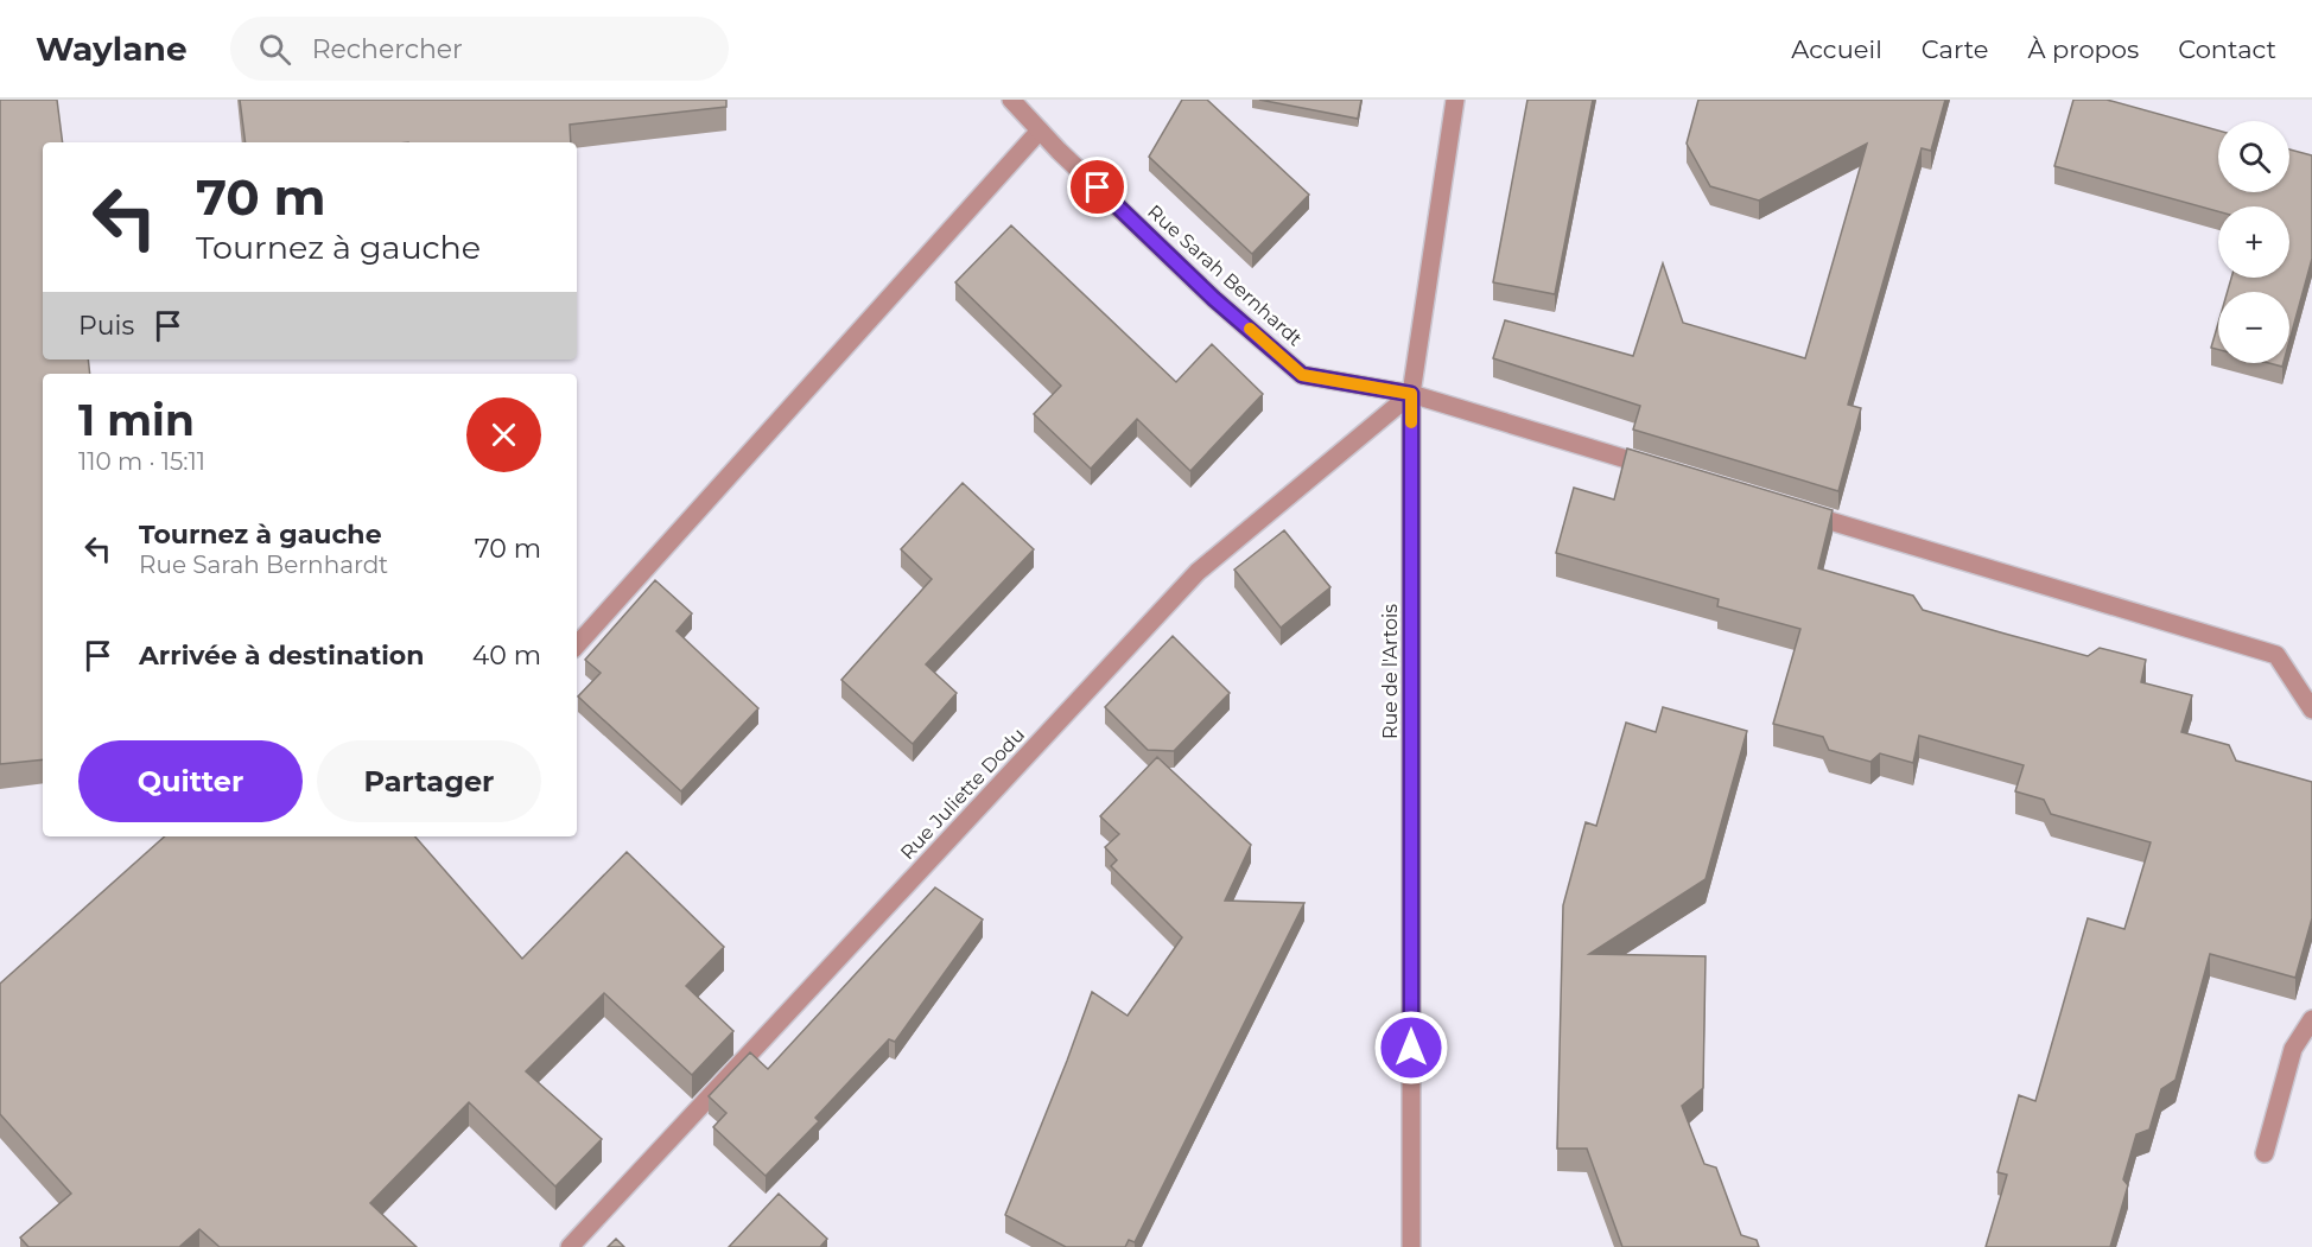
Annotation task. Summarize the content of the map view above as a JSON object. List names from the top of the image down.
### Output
{
  "streets": {
    "street": ["Rue Sarah Bernhardt", "Rue de l'Artois", "Rue Juliette Dodu"]
  },
  "crossings": [
    ["Rue Sarah Bernhardt", "Rue de l'Artois"],
    ["Rue Sarah Bernhardt", "Rue Juliette Dodu"],
    ["Rue de l'Artois", "Rue Juliette Dodu"]
  ],
  "page": {
    "header": "Waylane",
    "search": "Rechercher",
    "nav": [
      "Accueil",
      "Carte",
      "À propos",
      "Contact"
    ],
    "map_buttons": ["+", "−"],
    "turn": ["70 m", "Tournez à gauche"],
    "then": "Puis",
    "heading": ["1 min", "110 m · 15:11"],
    "list": [
      {
        "name": "Tournez à gauche",
        "note": "Rue Sarah Bernhardt",
        "value": "70 m"
      },
      {
        "name": "Arrivée à destination",
        "value": "40 m"
      }
    ],
    "buttons": ["Quitter", "Partager"]
  }
}
